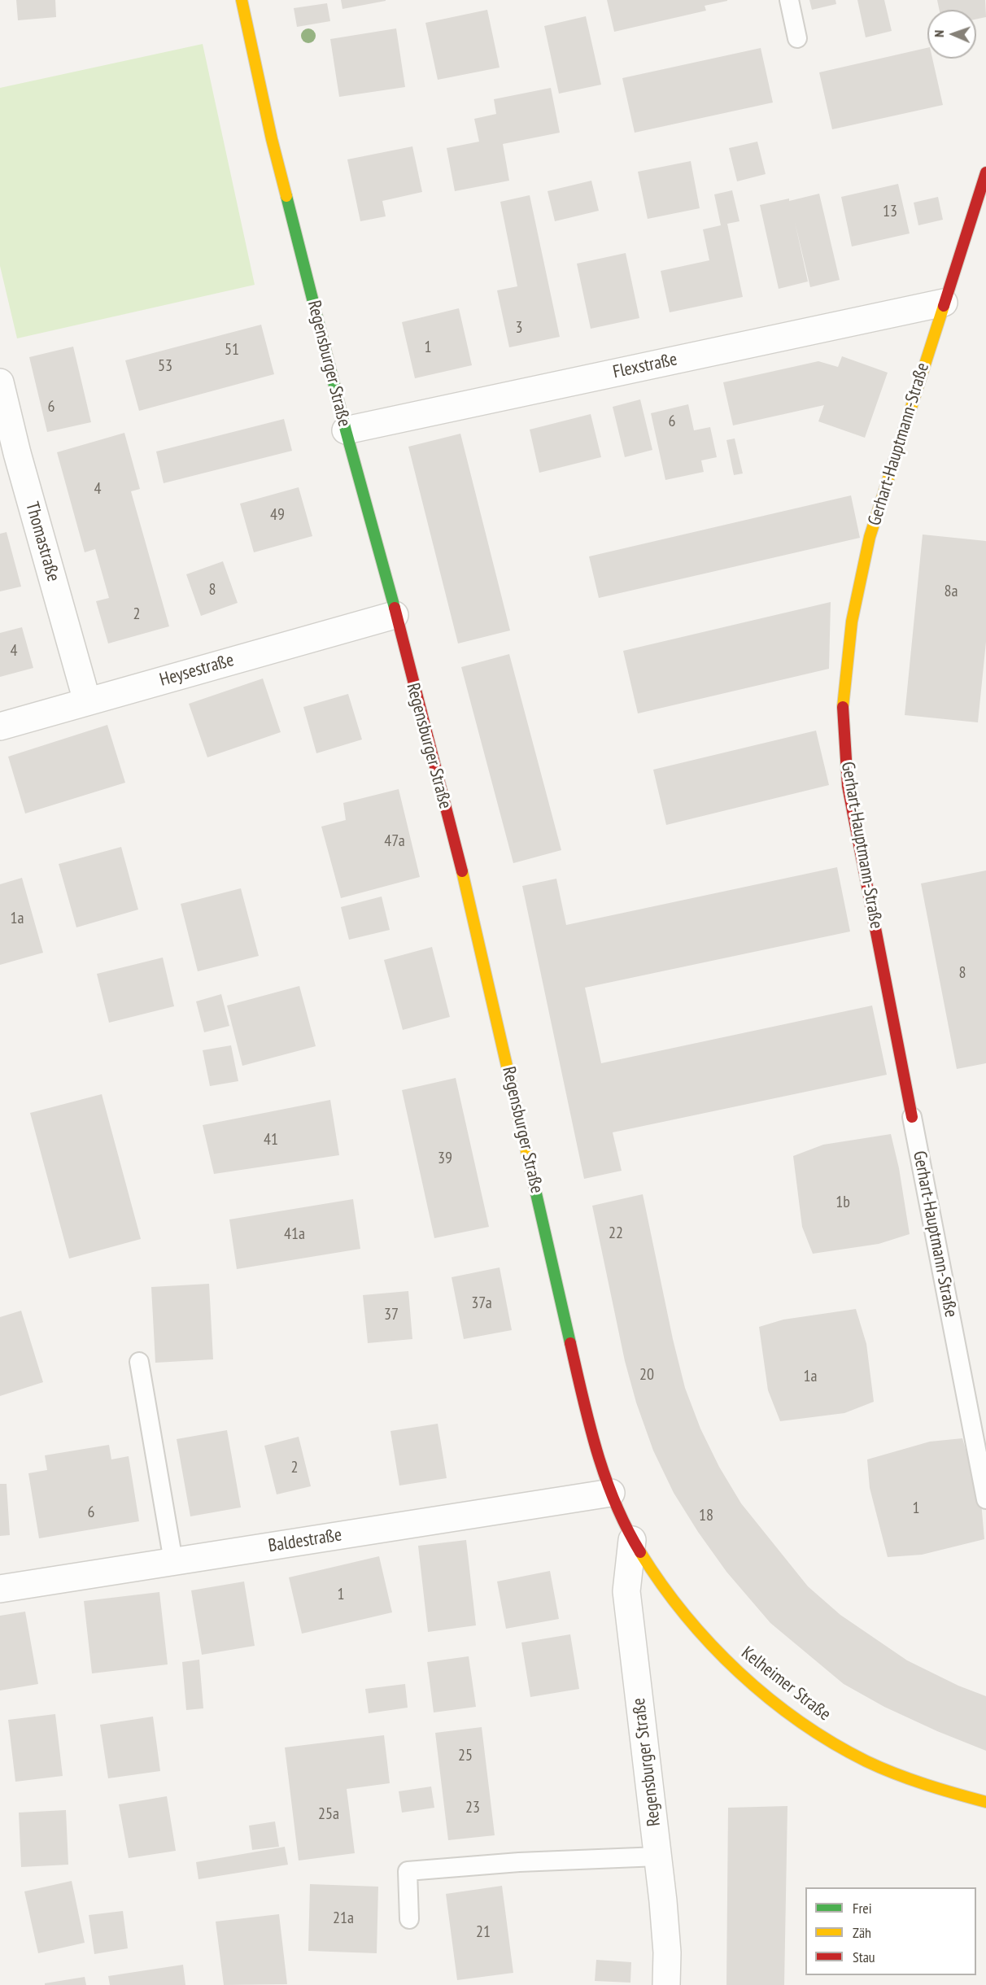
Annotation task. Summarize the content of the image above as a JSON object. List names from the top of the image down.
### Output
{
  "streets": {
    "street": [
      "Regensburger Straße",
      "Flexstraße",
      "Gerhart-Hauptmann-Straße",
      "Thomastraße",
      "Heysestraße",
      "Baldestraße",
      "Kelheimer Straße"
    ]
  },
  "crossings": [
    ["Regensburger Straße", "Flexstraße"],
    ["Regensburger Straße", "Heysestraße"],
    ["Regensburger Straße", "Baldestraße"],
    ["Regensburger Straße", "Kelheimer Straße"],
    ["Flexstraße", "Gerhart-Hauptmann-Straße"],
    ["Thomastraße", "Heysestraße"],
    ["Baldestraße", "Kelheimer Straße"]
  ],
  "house_numbers": [
    "13",
    "3",
    "1",
    "51",
    "53",
    "6",
    "6",
    "4",
    "49",
    "8",
    "8a",
    "2",
    "4",
    "47a",
    "1a",
    "8",
    "41",
    "39",
    "1b",
    "22",
    "41a",
    "37a",
    "37",
    "20",
    "1a",
    "2",
    "1",
    "6",
    "18",
    "1",
    "25",
    "23",
    "25a",
    "21a",
    "21"
  ],
  "legend": ["Frei", "Zäh", "Stau"],
  "north": "left"
}
